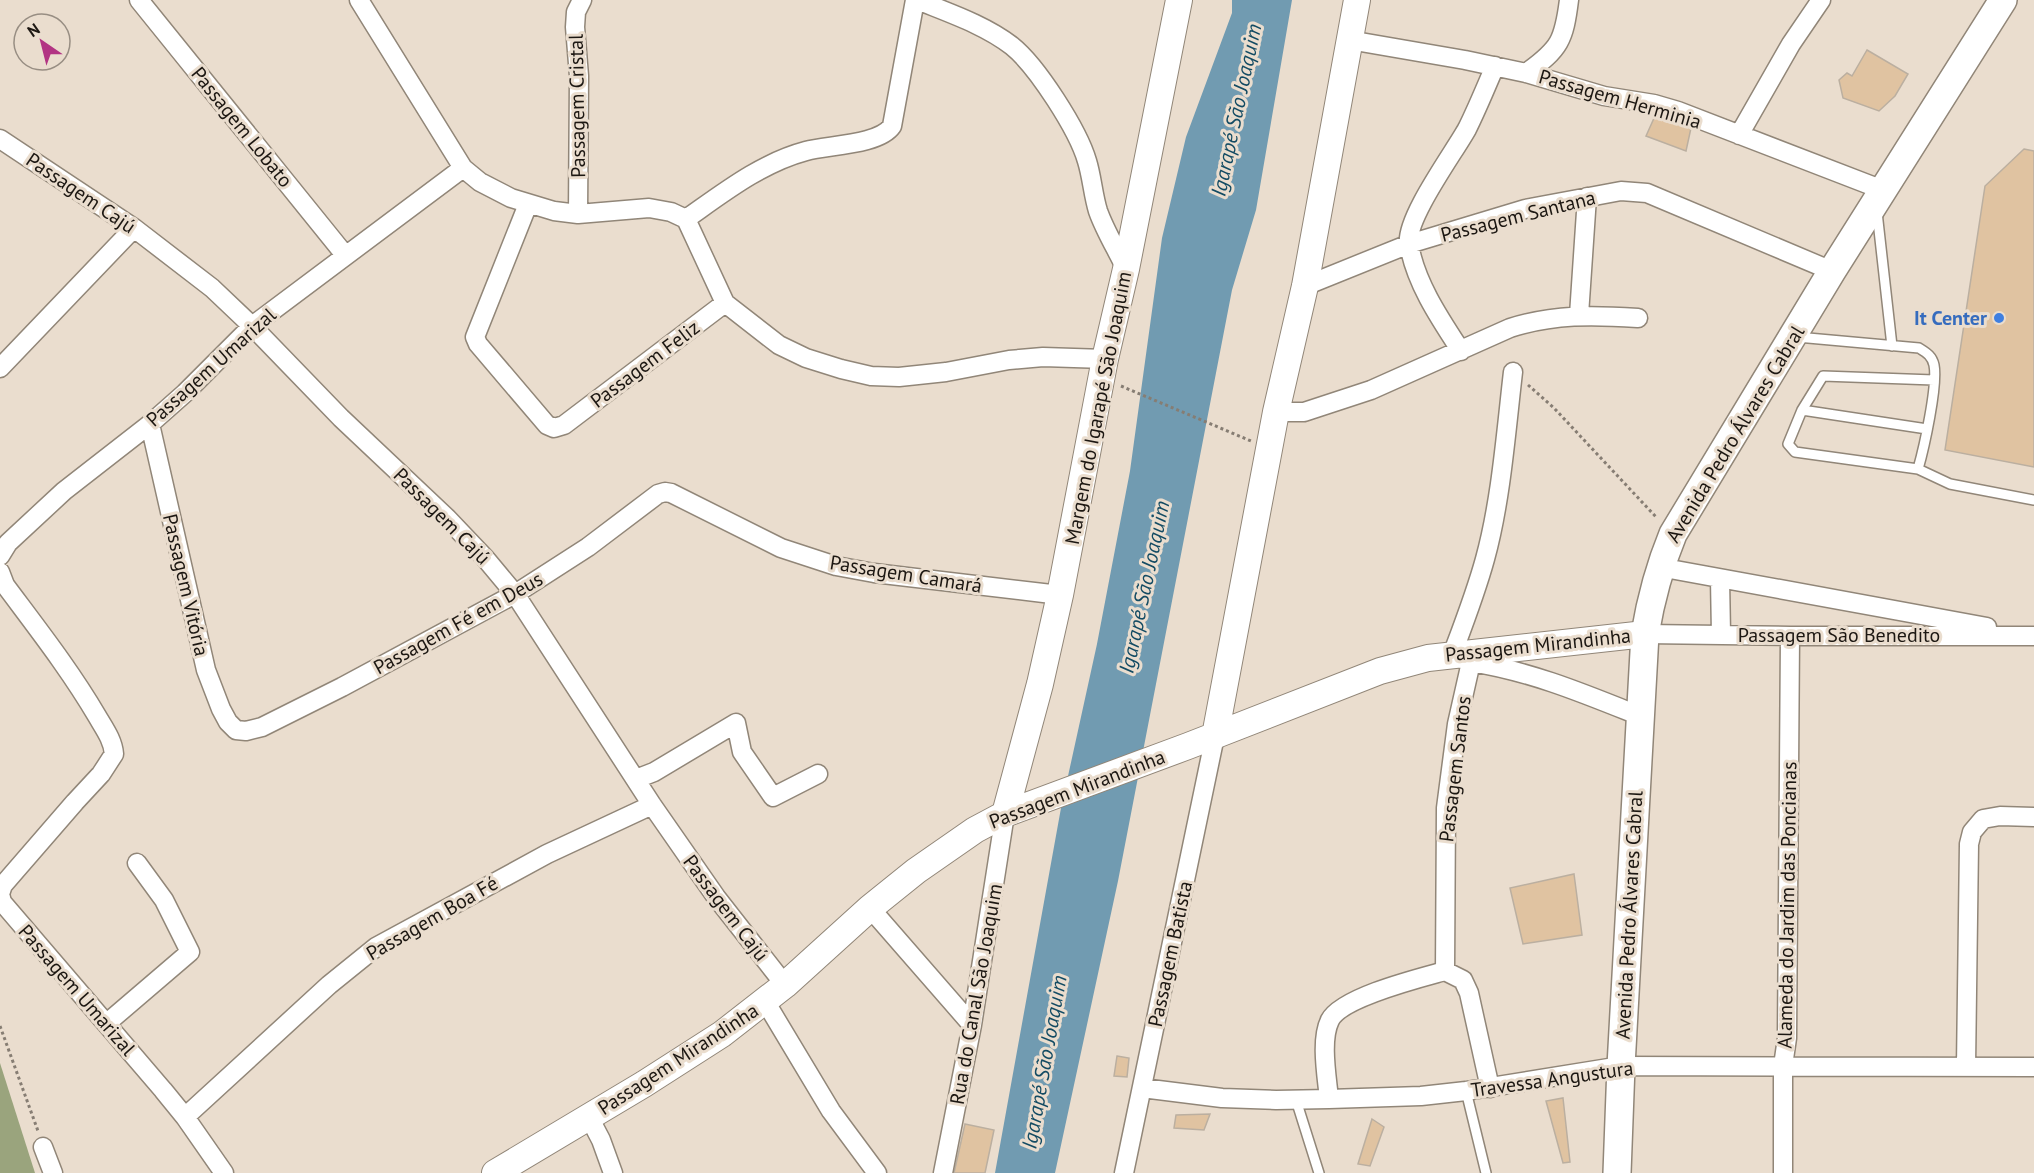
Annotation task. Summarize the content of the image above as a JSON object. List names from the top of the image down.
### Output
{
  "streets": {
    "main road": ["Avenida Pedro Álvares Cabral"],
    "street": [
      "Passagem Herminia",
      "Passagem Cristal",
      "Passagem Lobato",
      "Passagem Cajú",
      "Passagem Santana",
      "Passagem Feliz",
      "Passagem Umarizal",
      "Margem do Igarapé São Joaquim",
      "Passagem Camará",
      "Passagem Vitória",
      "Passagem Fé em Deus",
      "Passagem São Benedito",
      "Passagem Mirandinha",
      "Passagem Santos",
      "Alameda do Jardim das Poncianas",
      "Passagem Boa Fé",
      "Passagem Batista",
      "Rua do Canal São Joaquim",
      "Travessa Angustura"
    ]
  },
  "crossings": [
    ["Passagem Herminia", "Avenida Pedro Álvares Cabral"],
    ["Passagem Lobato", "Passagem Umarizal"],
    ["Passagem Cajú", "Passagem Umarizal"],
    ["Passagem Cajú", "Passagem Fé em Deus"],
    ["Passagem Cajú", "Passagem Mirandinha"],
    ["Passagem Cajú", "Passagem Boa Fé"],
    ["Passagem Santana", "Avenida Pedro Álvares Cabral"],
    ["Passagem Umarizal", "Passagem Vitória"],
    ["Passagem Umarizal", "Passagem Boa Fé"],
    ["Margem do Igarapé São Joaquim", "Passagem Camará"],
    ["Margem do Igarapé São Joaquim", "Passagem Mirandinha"],
    ["Margem do Igarapé São Joaquim", "Rua do Canal São Joaquim"],
    ["Avenida Pedro Álvares Cabral", "Passagem São Benedito"],
    ["Avenida Pedro Álvares Cabral", "Passagem Mirandinha"],
    ["Avenida Pedro Álvares Cabral", "Travessa Angustura"],
    ["Passagem Camará", "Passagem Fé em Deus"],
    ["Passagem Vitória", "Passagem Fé em Deus"],
    ["Passagem São Benedito", "Passagem Mirandinha"],
    ["Passagem São Benedito", "Alameda do Jardim das Poncianas"],
    ["Passagem Mirandinha", "Passagem Santos"],
    ["Passagem Mirandinha", "Passagem Batista"],
    ["Passagem Mirandinha", "Rua do Canal São Joaquim"],
    ["Alameda do Jardim das Poncianas", "Travessa Angustura"],
    ["Passagem Batista", "Travessa Angustura"]
  ],
  "water": ["Igarapé São Joaquim"],
  "places": ["It Center"],
  "north": "top left"
}
